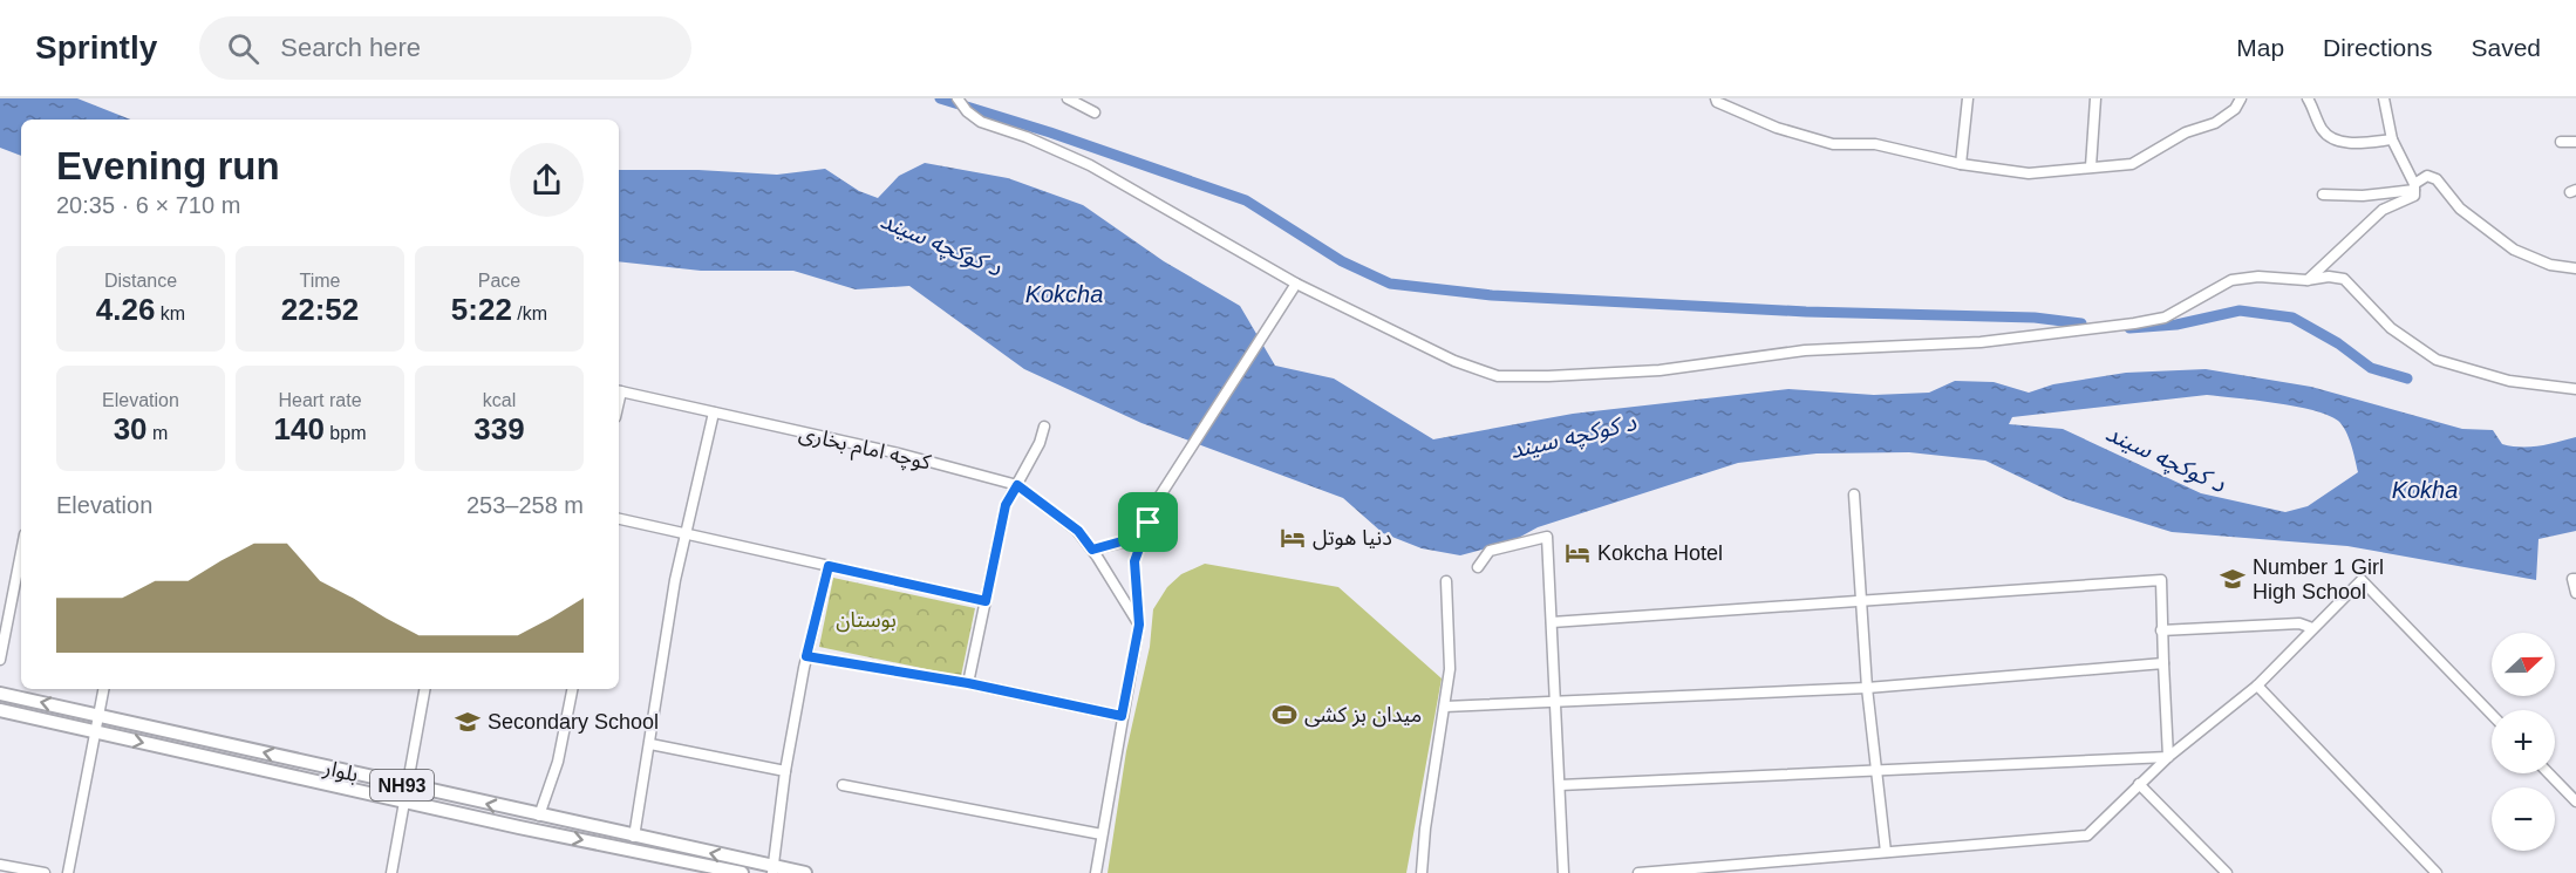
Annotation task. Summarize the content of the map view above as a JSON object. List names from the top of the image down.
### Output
{
  "streets": {
    "main road": ["بلوار", "NH93"],
    "street": ["کوچه امام بخاری"]
  },
  "water": ["د کوکچه سیند", "Kokcha", "Kokha"],
  "parks": ["بوستان"],
  "places": {
    "hotel": ["دنیا هوتل", "Kokcha Hotel"],
    "school or university": ["Number 1 Girl High School", "Secondary School"],
    "sports": ["میدان بز کشی"]
  },
  "north": "right",
  "page": {
    "header": "Sprintly",
    "search": "Search here",
    "nav": ["Map", "Directions", "Saved"],
    "heading": ["Evening run", "20:35 · 6 × 710 m"],
    "stats": [
      ["Distance", "4.26 km"],
      ["Time", "22:52"],
      ["Pace", "5:22 /km"],
      ["Elevation", "30 m"],
      ["Heart rate", "140 bpm"],
      ["kcal", "339"]
    ],
    "chart": ["Elevation", "253–258 m"],
    "map_buttons": ["+", "−"]
  }
}
